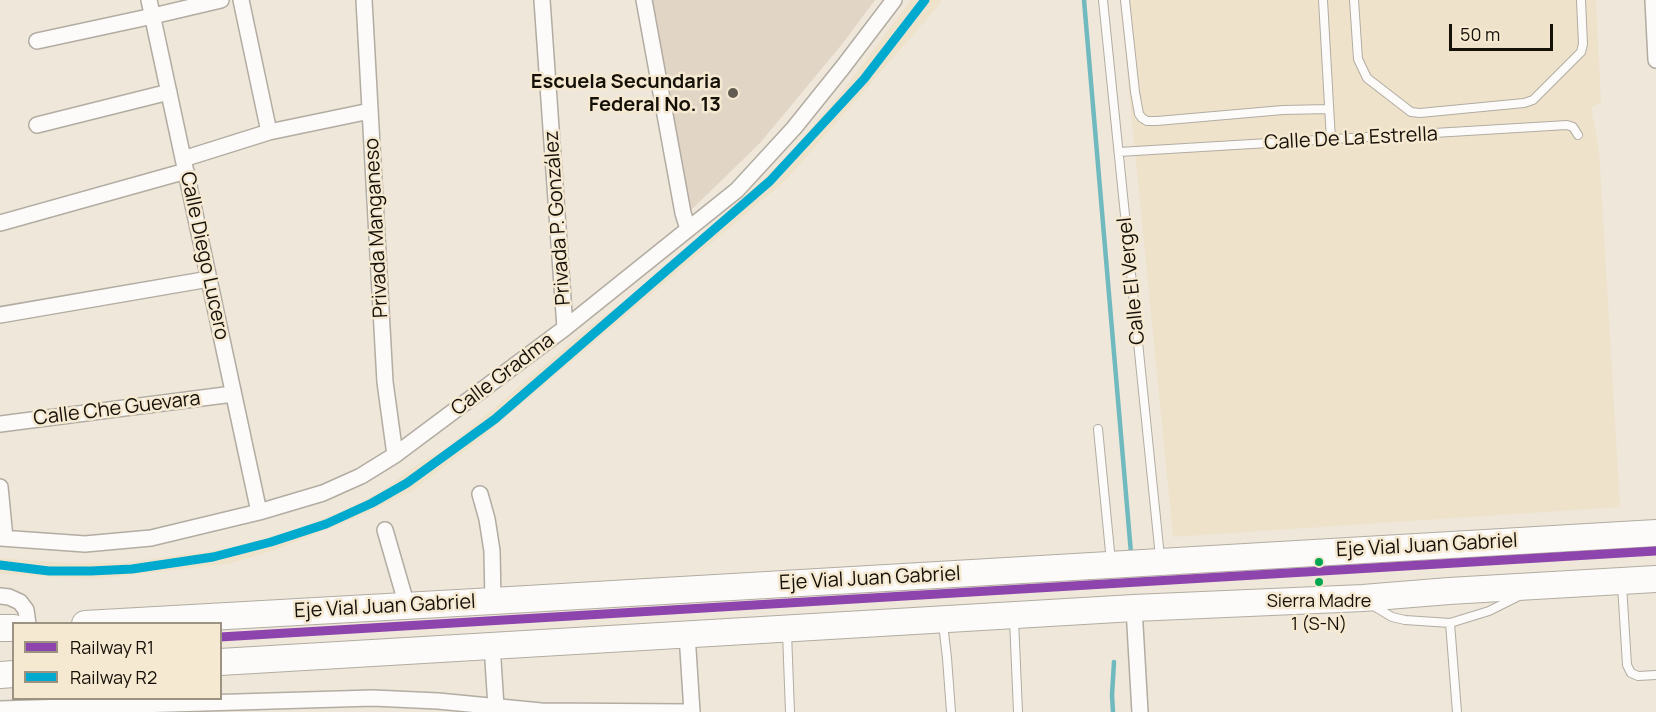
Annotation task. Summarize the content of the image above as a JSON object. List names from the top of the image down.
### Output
{
  "streets": {
    "main road": ["Eje Vial Juan Gabriel"],
    "street": [
      "Privada P. González",
      "Privada Manganeso",
      "Calle Diego Lucero",
      "Calle Gradma",
      "Calle Che Guevara"
    ],
    "lane": ["Calle De La Estrella", "Calle El Vergel"]
  },
  "crossings": [
    ["Calle De La Estrella", "Calle El Vergel"],
    ["Privada P. González", "Calle Gradma"],
    ["Privada Manganeso", "Calle Gradma"],
    ["Calle Diego Lucero", "Calle Gradma"],
    ["Calle Diego Lucero", "Calle Che Guevara"],
    ["Calle El Vergel", "Eje Vial Juan Gabriel"]
  ],
  "places": ["Escuela Secundaria Federal No. 13", "Sierra Madre 1 (S-N)"],
  "lines": ["rail line R2", "rail line R1"],
  "legend": ["Railway R1", "Railway R2"],
  "scale_bar": "50 m"
}
